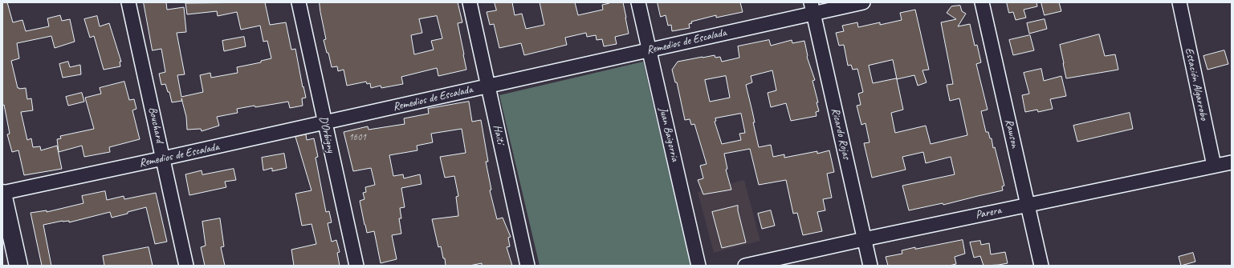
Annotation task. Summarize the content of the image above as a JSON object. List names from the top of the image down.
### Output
{
  "streets": {
    "street": [
      "Remedios de Escalada",
      "Estación Algarrobo",
      "Bouchard",
      "Ricardo Rojas",
      "Rawson",
      "D'Orbigny",
      "Haití",
      "Juan Baigorria",
      "Parera"
    ]
  },
  "crossings": [
    ["Remedios de Escalada", "Bouchard"],
    ["Remedios de Escalada", "Ricardo Rojas"],
    ["Remedios de Escalada", "D'Orbigny"],
    ["Remedios de Escalada", "Haití"],
    ["Remedios de Escalada", "Juan Baigorria"],
    ["Estación Algarrobo", "Parera"],
    ["Ricardo Rojas", "Parera"],
    ["Rawson", "Parera"]
  ],
  "house_numbers": ["1601"]
}
